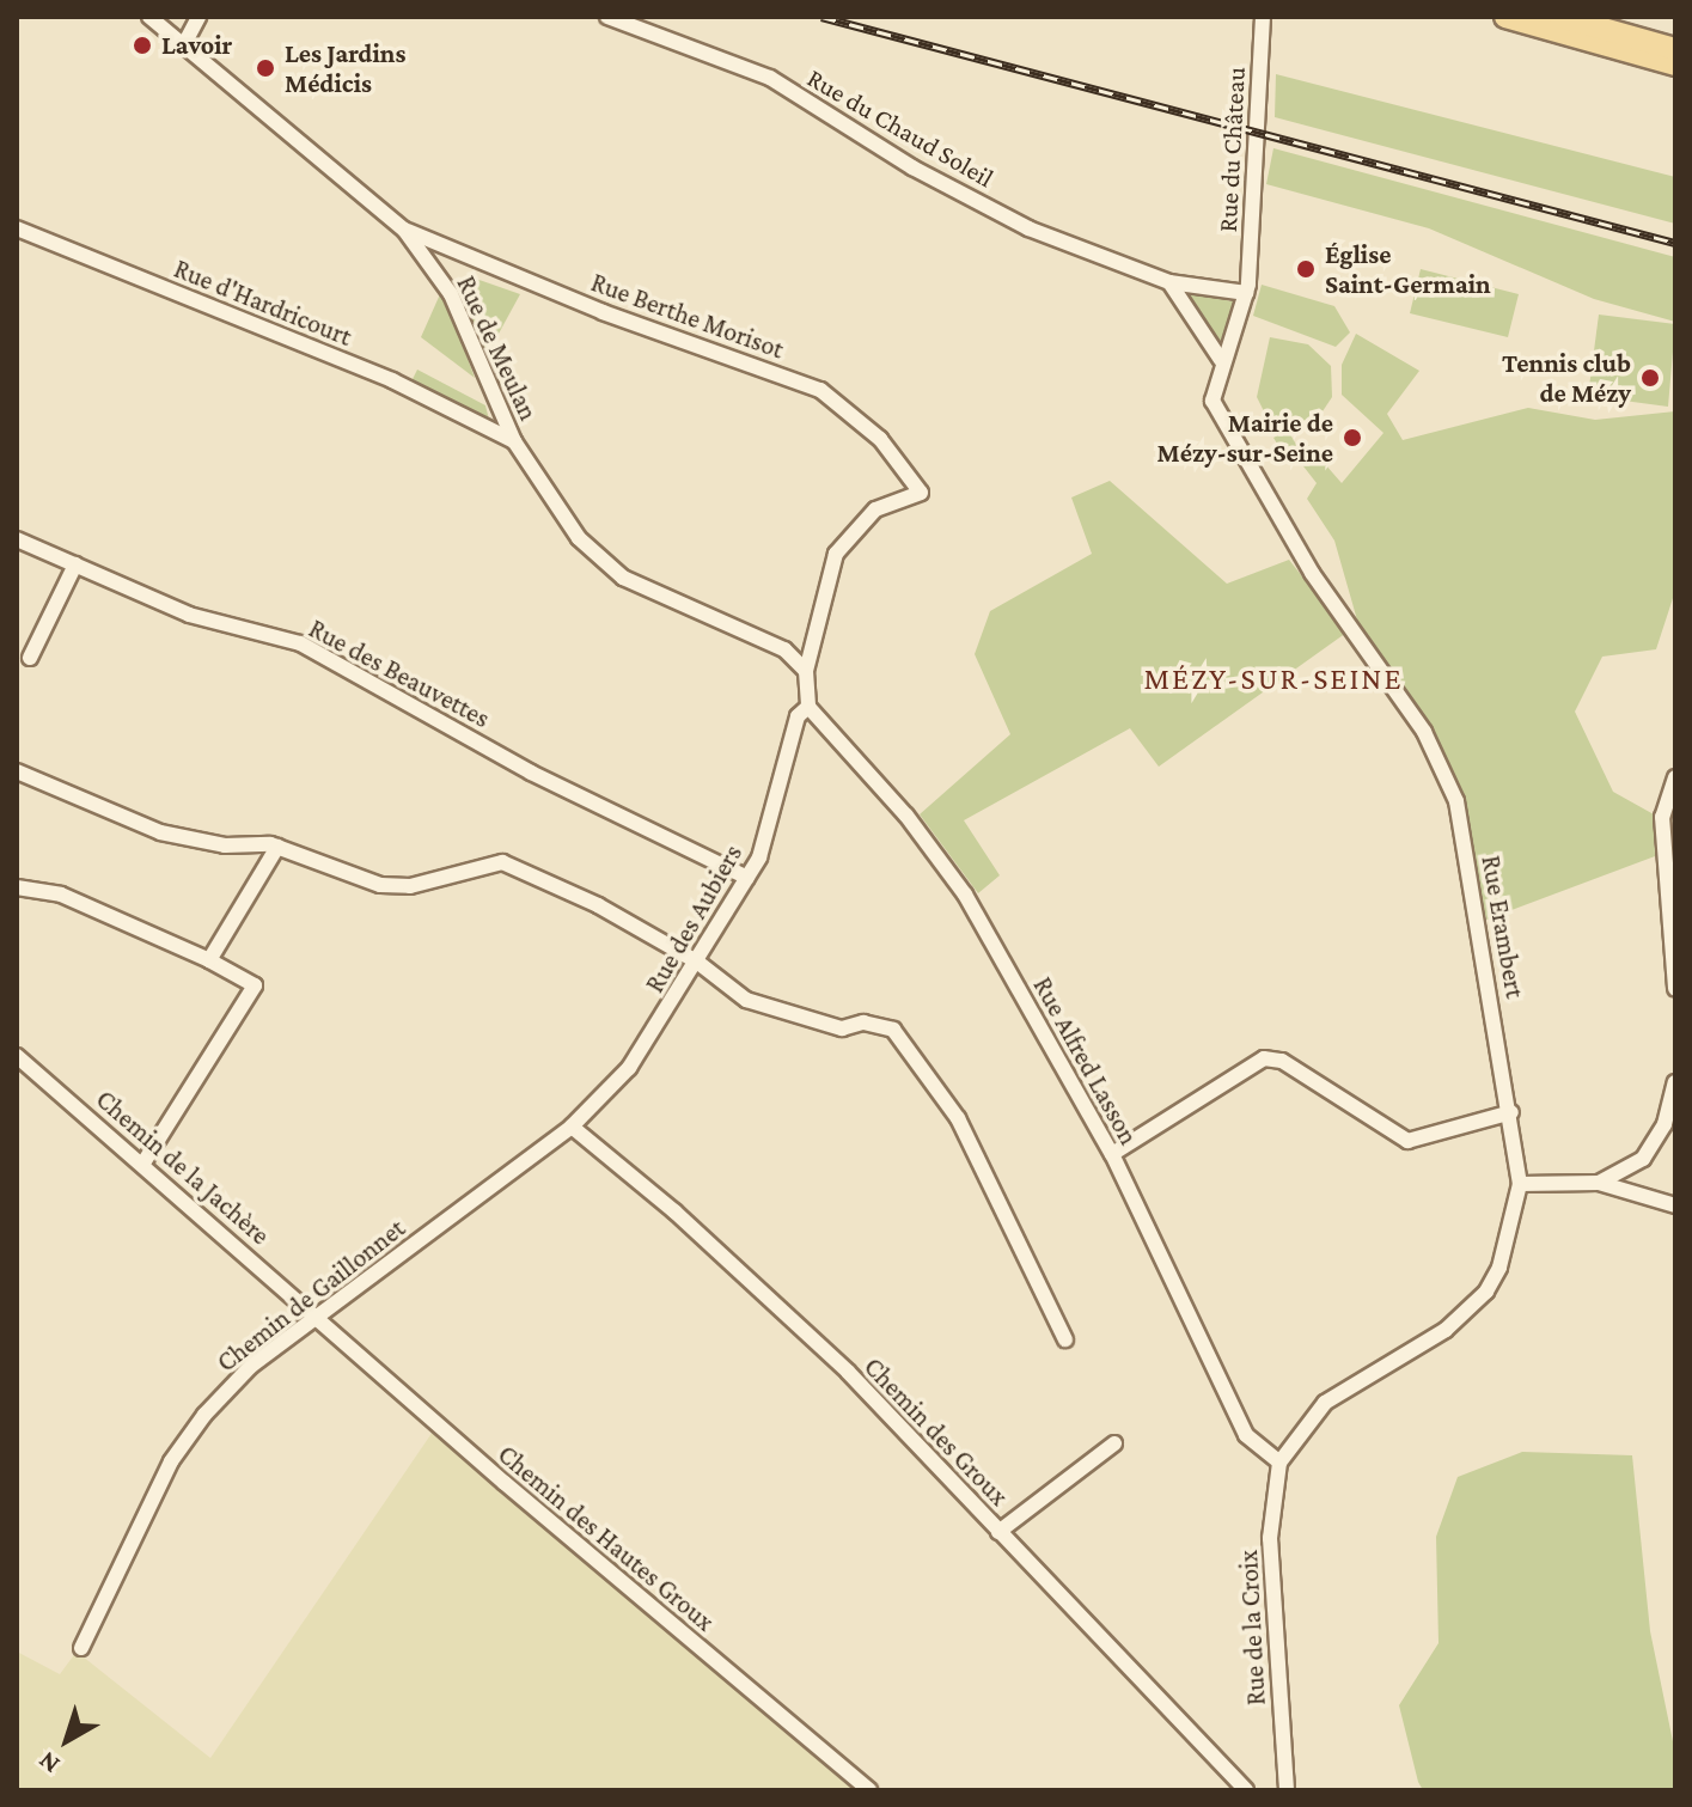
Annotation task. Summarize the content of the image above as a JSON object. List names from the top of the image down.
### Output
{
  "streets": {
    "street": [
      "Rue du Chaud Soleil",
      "Rue du Château",
      "Rue d'Hardricourt",
      "Rue Berthe Morisot",
      "Rue de Meulan",
      "Rue des Beauvettes",
      "Rue des Aubiers",
      "Rue Erambert",
      "Rue Alfred Lasson",
      "Chemin de la Jachère",
      "Chemin de Gaillonnet",
      "Chemin des Groux",
      "Chemin des Hautes Groux",
      "Rue de la Croix"
    ]
  },
  "crossings": [
    ["Rue du Chaud Soleil", "Rue du Château"],
    ["Rue du Château", "Rue Erambert"],
    ["Rue d'Hardricourt", "Rue de Meulan"],
    ["Rue Berthe Morisot", "Rue de Meulan"],
    ["Rue des Beauvettes", "Rue des Aubiers"],
    ["Rue des Aubiers", "Rue Alfred Lasson"],
    ["Rue des Aubiers", "Chemin de Gaillonnet"],
    ["Rue des Aubiers", "Chemin des Groux"],
    ["Rue Erambert", "Rue Alfred Lasson"],
    ["Rue Erambert", "Rue de la Croix"],
    ["Rue Alfred Lasson", "Rue de la Croix"],
    ["Chemin de la Jachère", "Chemin de Gaillonnet"],
    ["Chemin de la Jachère", "Chemin des Hautes Groux"],
    ["Chemin de Gaillonnet", "Chemin des Groux"],
    ["Chemin de Gaillonnet", "Chemin des Hautes Groux"]
  ],
  "districts": ["MÉZY-SUR-SEINE"],
  "places": [
    "Lavoir",
    "Les Jardins Médicis",
    "Église Saint-Germain",
    "Tennis club de Mézy",
    "Mairie de Mézy-sur-Seine"
  ],
  "north": "bottom left"
}
